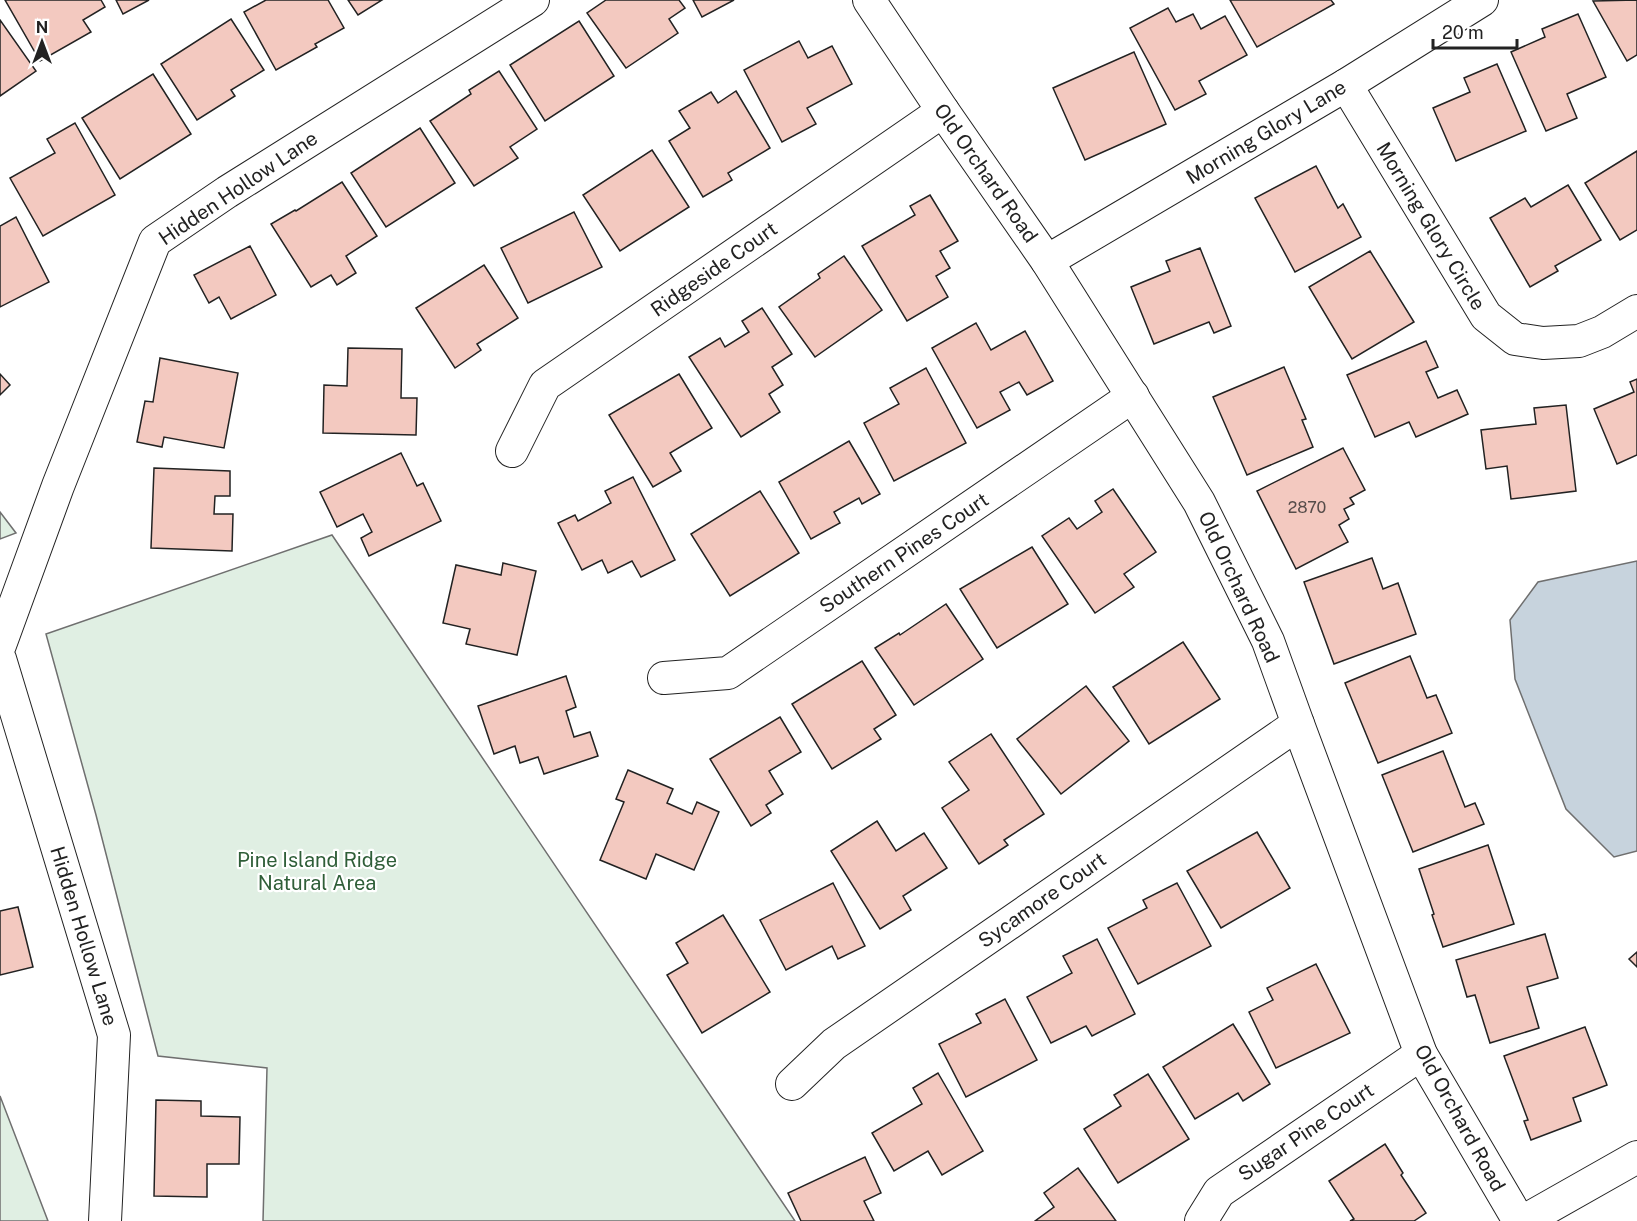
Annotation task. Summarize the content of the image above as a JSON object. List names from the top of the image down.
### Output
{
  "streets": {
    "street": [
      "Morning Glory Lane",
      "Old Orchard Road",
      "Hidden Hollow Lane",
      "Morning Glory Circle",
      "Ridgeside Court",
      "Southern Pines Court",
      "Sycamore Court",
      "Sugar Pine Court"
    ]
  },
  "crossings": [
    ["Morning Glory Lane", "Old Orchard Road"],
    ["Morning Glory Lane", "Morning Glory Circle"],
    ["Old Orchard Road", "Ridgeside Court"],
    ["Old Orchard Road", "Southern Pines Court"],
    ["Old Orchard Road", "Sycamore Court"],
    ["Old Orchard Road", "Sugar Pine Court"]
  ],
  "parks": ["Pine Island Ridge Natural Area"],
  "house_numbers": ["2870"],
  "scale_bar": "20 m",
  "north": "top"
}
